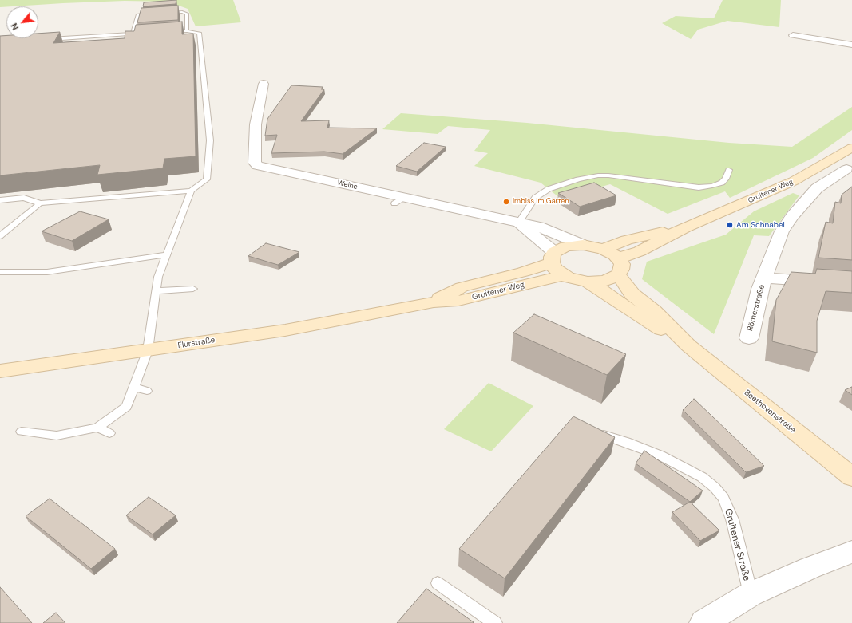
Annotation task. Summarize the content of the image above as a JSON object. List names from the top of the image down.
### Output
{
  "streets": {
    "main road": ["Gruitener Weg", "Flurstraße", "Beethovenstraße"],
    "street": ["Weihe", "Römerstraße"],
    "lane": ["Gruitener Straße"]
  },
  "crossings": [
    ["Weihe", "Gruitener Weg"],
    ["Gruitener Weg", "Flurstraße"],
    ["Gruitener Weg", "Beethovenstraße"]
  ],
  "places": ["Imbiss Im Garten", "Am Schnabel"],
  "north": "bottom left"
}
